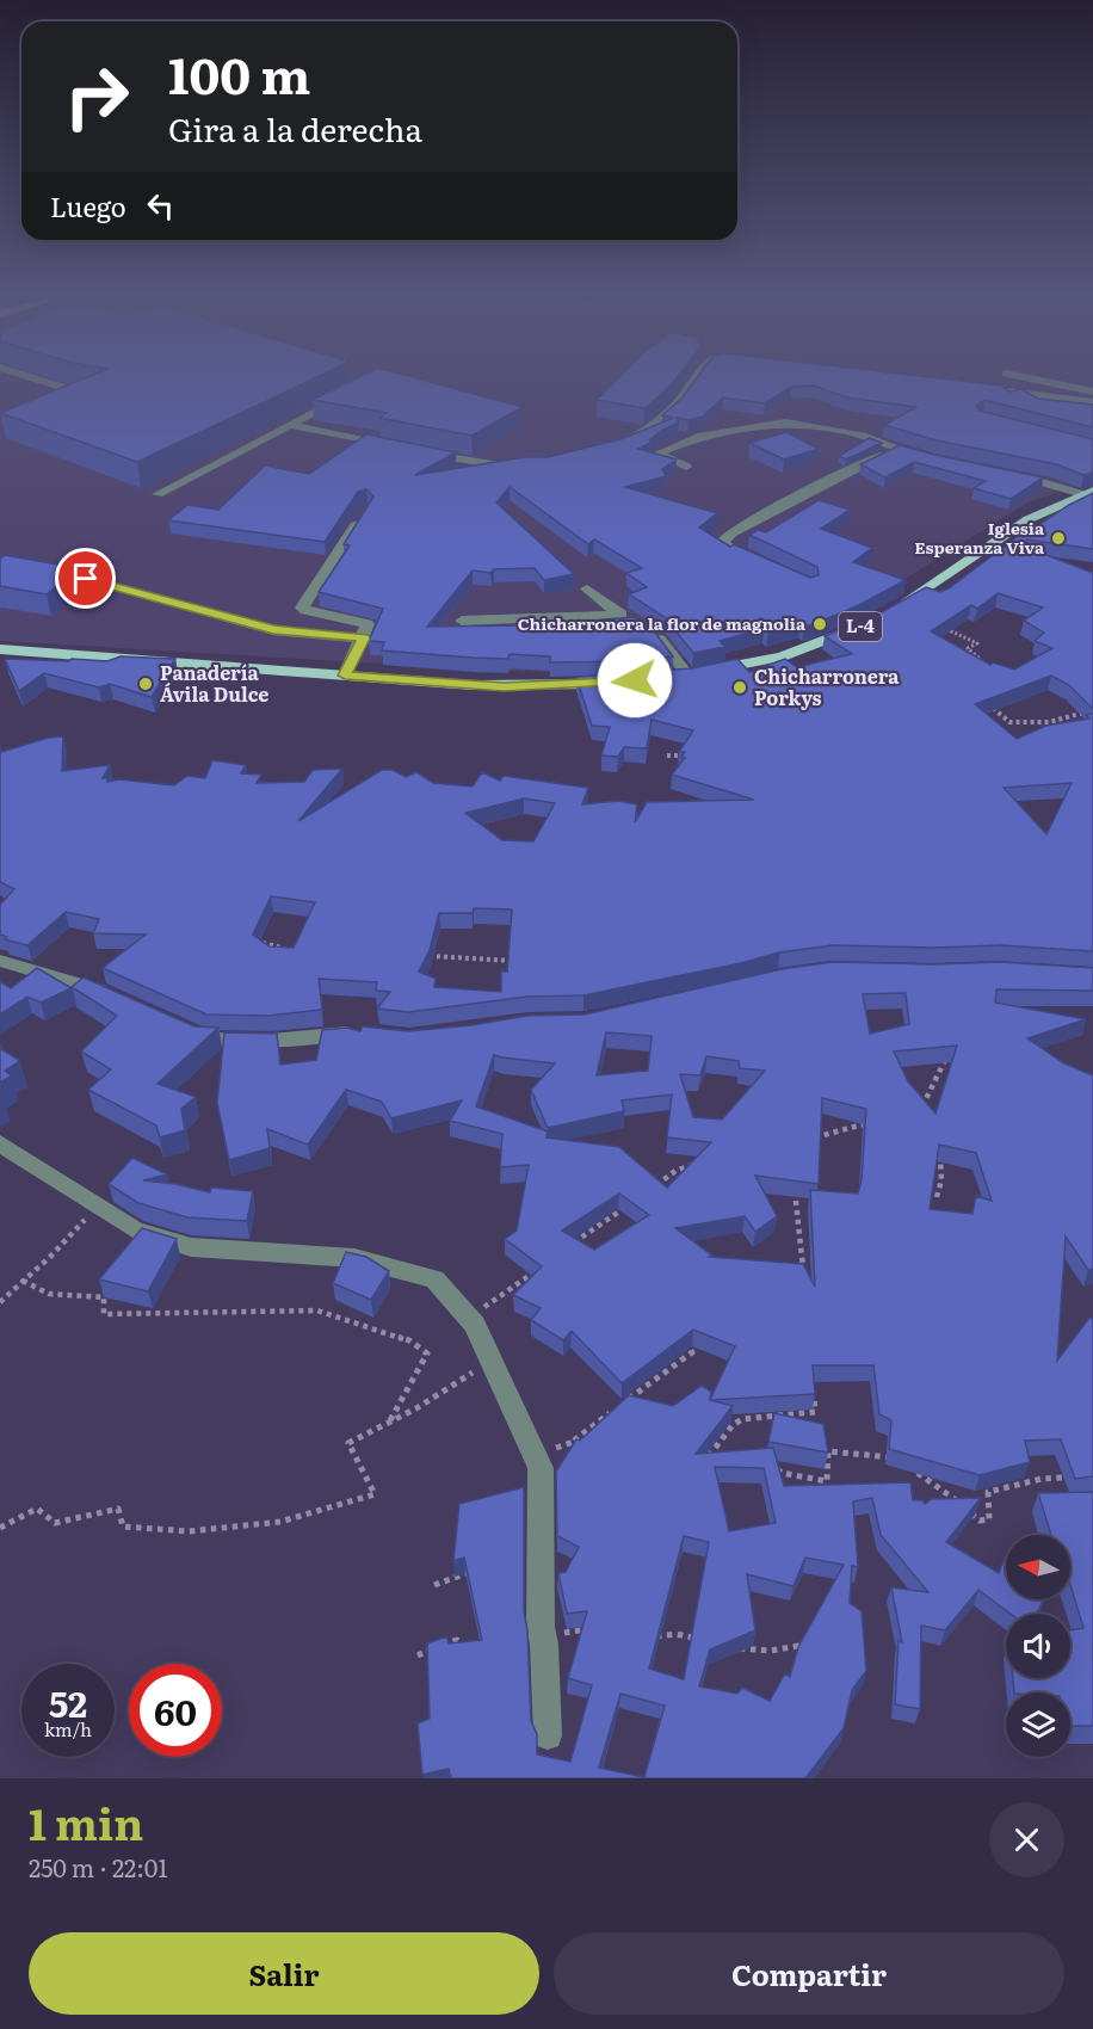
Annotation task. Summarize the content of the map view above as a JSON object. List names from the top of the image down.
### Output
{
  "streets": {
    "main road": ["L-4"]
  },
  "places": [
    "Iglesia Esperanza Viva",
    "Chicharronera la flor de magnolia",
    "Panadería Ávila Dulce",
    "Chicharronera Porkys"
  ],
  "north": "left",
  "page": {
    "turn": ["100 m", "Gira a la derecha"],
    "then": "Luego",
    "speed": "52 km/h",
    "limit": "60",
    "heading": ["1 min", "250 m · 22:01"],
    "buttons": ["Salir", "Compartir"]
  }
}
